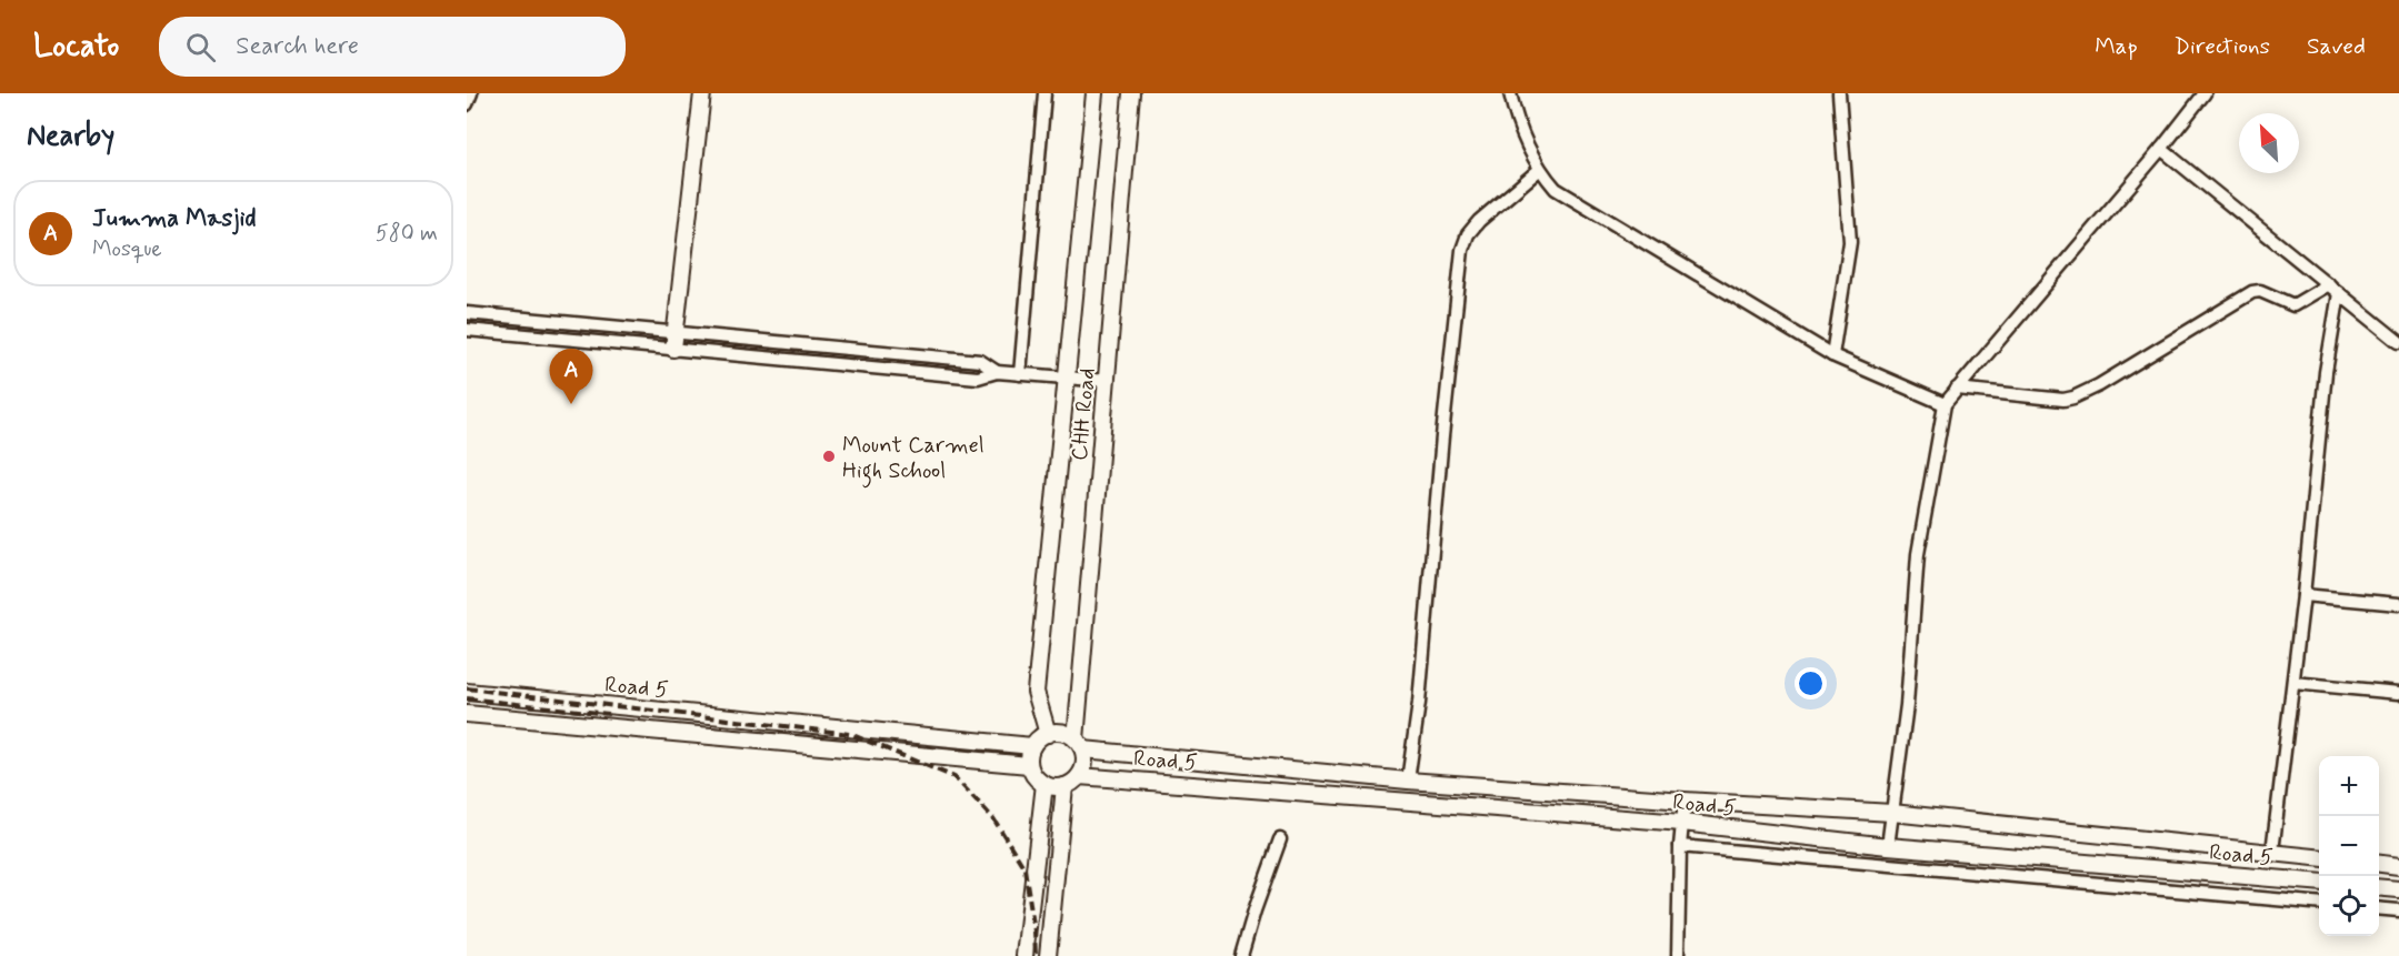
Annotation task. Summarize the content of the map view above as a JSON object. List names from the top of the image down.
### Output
{
  "streets": {
    "street": ["CHH Road", "Road 5"]
  },
  "crossings": [
    ["CHH Road", "Road 5"]
  ],
  "places": ["Mount Carmel High School"],
  "north": "top left",
  "page": {
    "header": "Locato",
    "search": "Search here",
    "nav": ["Map", "Directions", "Saved"],
    "heading": "Nearby",
    "list": [
      {
        "mark": "A",
        "name": "Jumma Masjid",
        "note": "Mosque",
        "value": "580 m"
      }
    ],
    "pins": "A",
    "map_buttons": ["+", "−"]
  }
}
